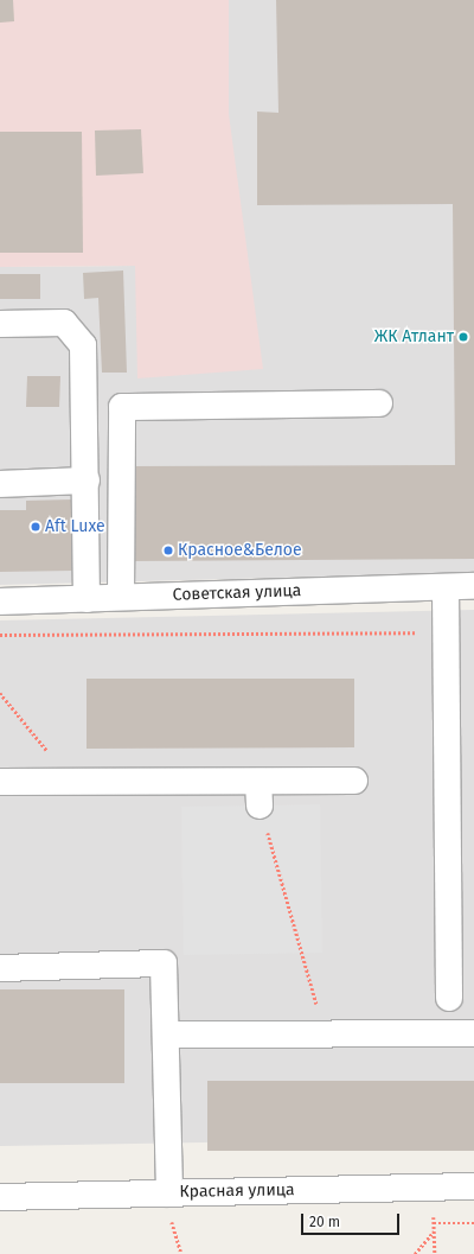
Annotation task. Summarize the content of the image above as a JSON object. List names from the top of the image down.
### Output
{
  "streets": {
    "street": ["Советская улица", "Красная улица"]
  },
  "places": ["ЖК Атлант", "Aft Luxe", "Красное&Белое"],
  "scale_bar": "20 m"
}
